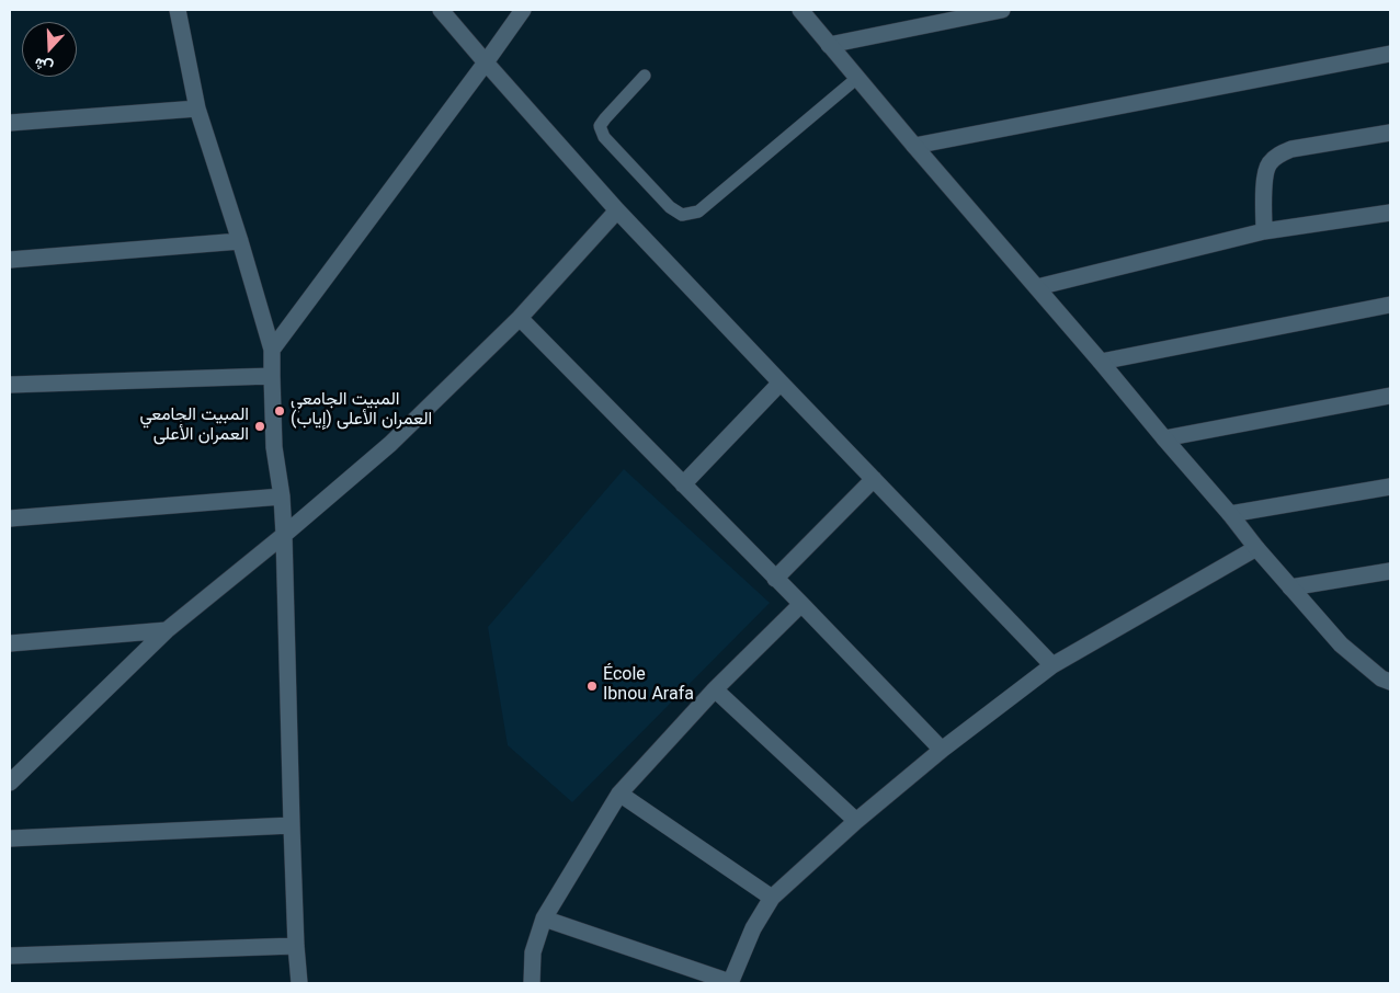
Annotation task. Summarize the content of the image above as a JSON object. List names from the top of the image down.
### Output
{
  "places": ["المبيت الجامعي العمران الأعلى (إياب)", "المبيت الجامعي العمران الأعلى", "École Ibnou Arafa"],
  "north": "bottom"
}
